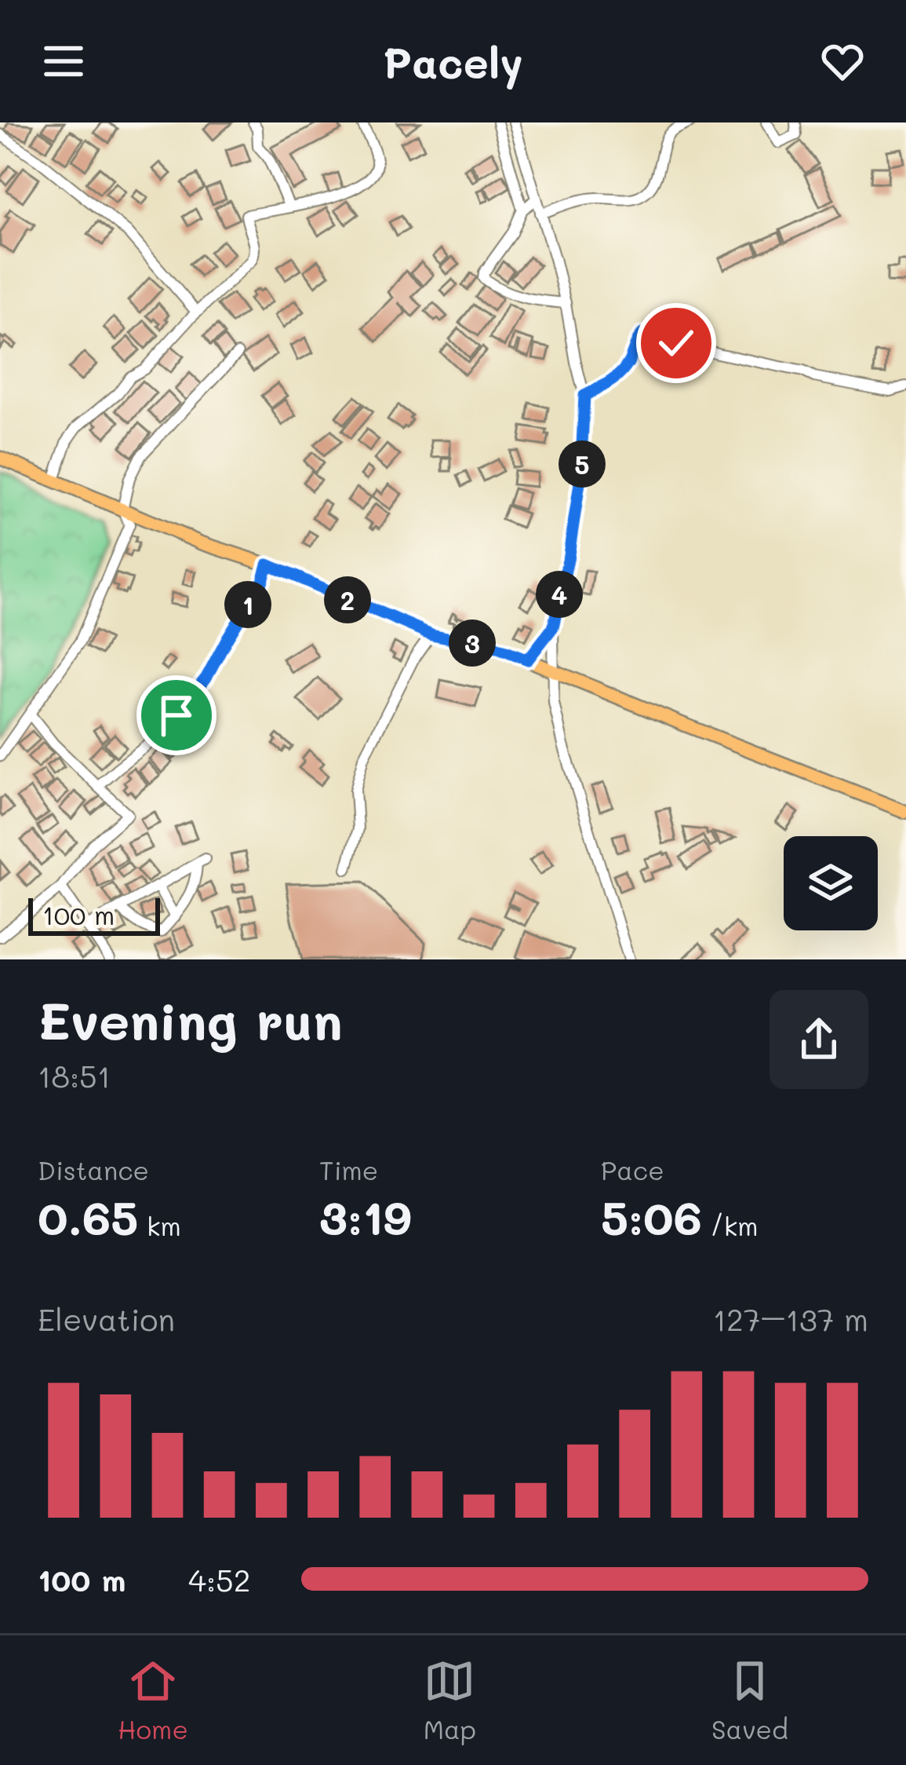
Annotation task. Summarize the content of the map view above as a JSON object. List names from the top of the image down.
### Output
{
  "scale_bar": "100 m",
  "page": {
    "header": "Pacely",
    "pins": [
      "5",
      "4",
      "2",
      "1",
      "3"
    ],
    "scale": "100 m",
    "heading": ["Evening run", "18:51"],
    "stats": [
      ["Distance", "0.65 km"],
      ["Time", "3:19"],
      ["Pace", "5:06 /km"]
    ],
    "chart": ["Elevation", "127–137 m"],
    "list": [
      {
        "name": "100 m",
        "note": "4:52"
      }
    ],
    "tabs": ["Home", "Map", "Saved"]
  }
}
